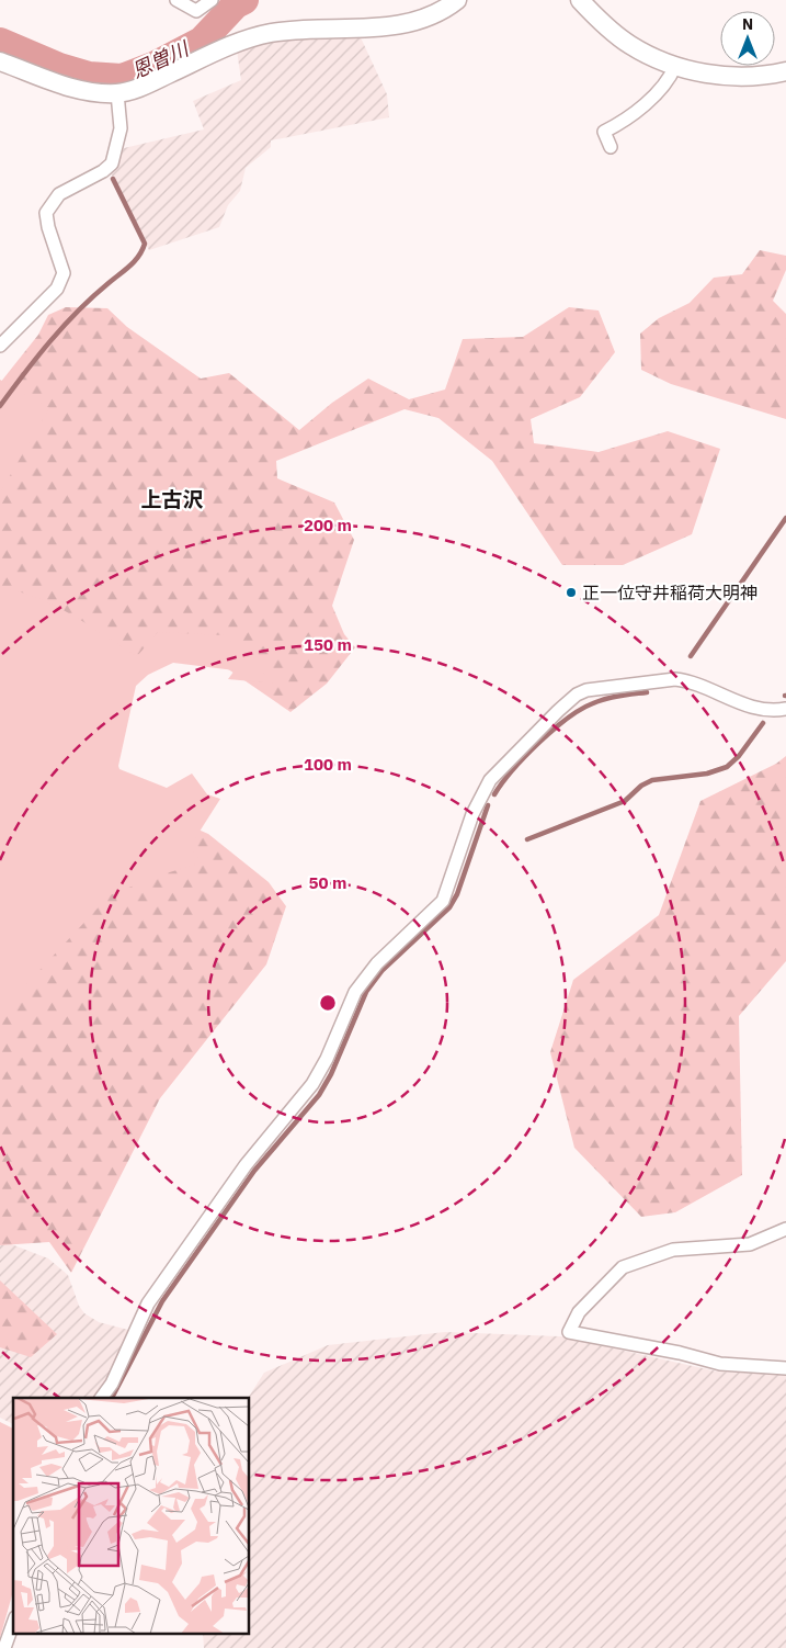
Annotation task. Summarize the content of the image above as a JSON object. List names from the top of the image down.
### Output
{
  "districts": ["上古沢"],
  "water": ["恩曽川"],
  "places": ["正一位守井稲荷大明神"],
  "north": "top",
  "rings": [
    "200 m",
    "150 m",
    "100 m",
    "50 m"
  ]
}
